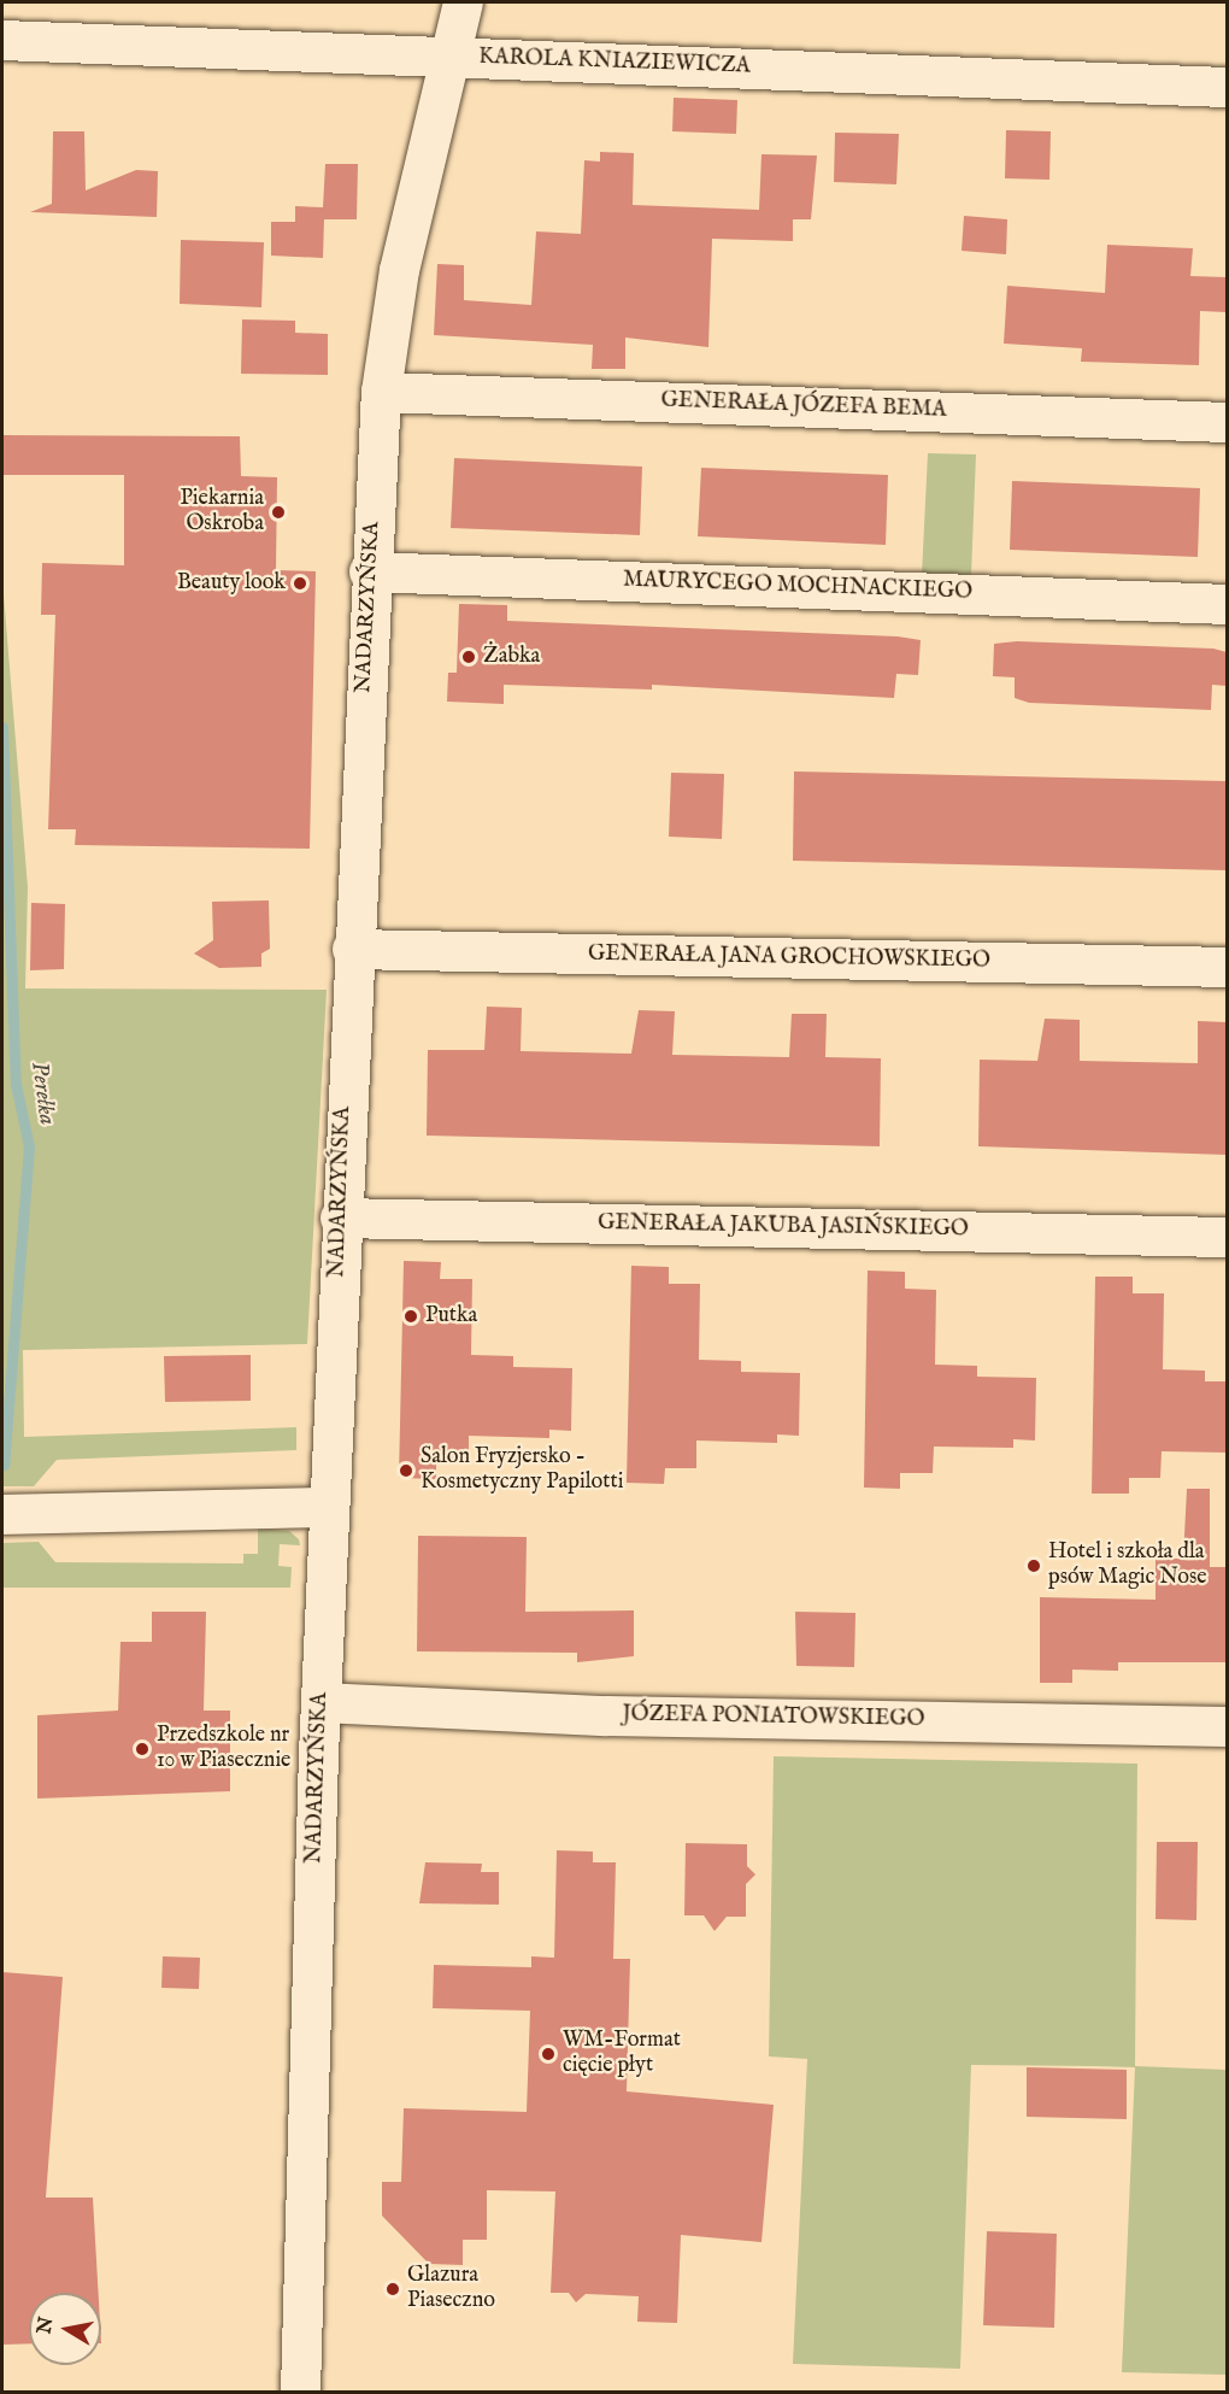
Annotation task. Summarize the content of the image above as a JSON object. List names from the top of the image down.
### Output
{
  "streets": {
    "street": [
      "KAROLA KNIAZIEWICZA",
      "GENERAŁA JÓZEFA BEMA",
      "MAURYCEGO MOCHNACKIEGO",
      "NADARZYŃSKA",
      "GENERAŁA JANA GROCHOWSKIEGO",
      "GENERAŁA JAKUBA JASIŃSKIEGO",
      "JÓZEFA PONIATOWSKIEGO"
    ]
  },
  "crossings": [
    ["KAROLA KNIAZIEWICZA", "NADARZYŃSKA"],
    ["GENERAŁA JÓZEFA BEMA", "NADARZYŃSKA"],
    ["MAURYCEGO MOCHNACKIEGO", "NADARZYŃSKA"],
    ["NADARZYŃSKA", "GENERAŁA JANA GROCHOWSKIEGO"],
    ["NADARZYŃSKA", "GENERAŁA JAKUBA JASIŃSKIEGO"],
    ["NADARZYŃSKA", "JÓZEFA PONIATOWSKIEGO"]
  ],
  "water": ["Perełka"],
  "places": [
    "Piekarnia Oskroba",
    "Beauty look",
    "Żabka",
    "Putka",
    "Salon Fryzjersko - Kosmetyczny Papilotti",
    "Hotel i szkoła dla psów Magic Nose",
    "Przedszkole nr 10 w Piasecznie",
    "WM-Format cięcie płyt",
    "Glazura Piaseczno"
  ],
  "north": "left"
}
